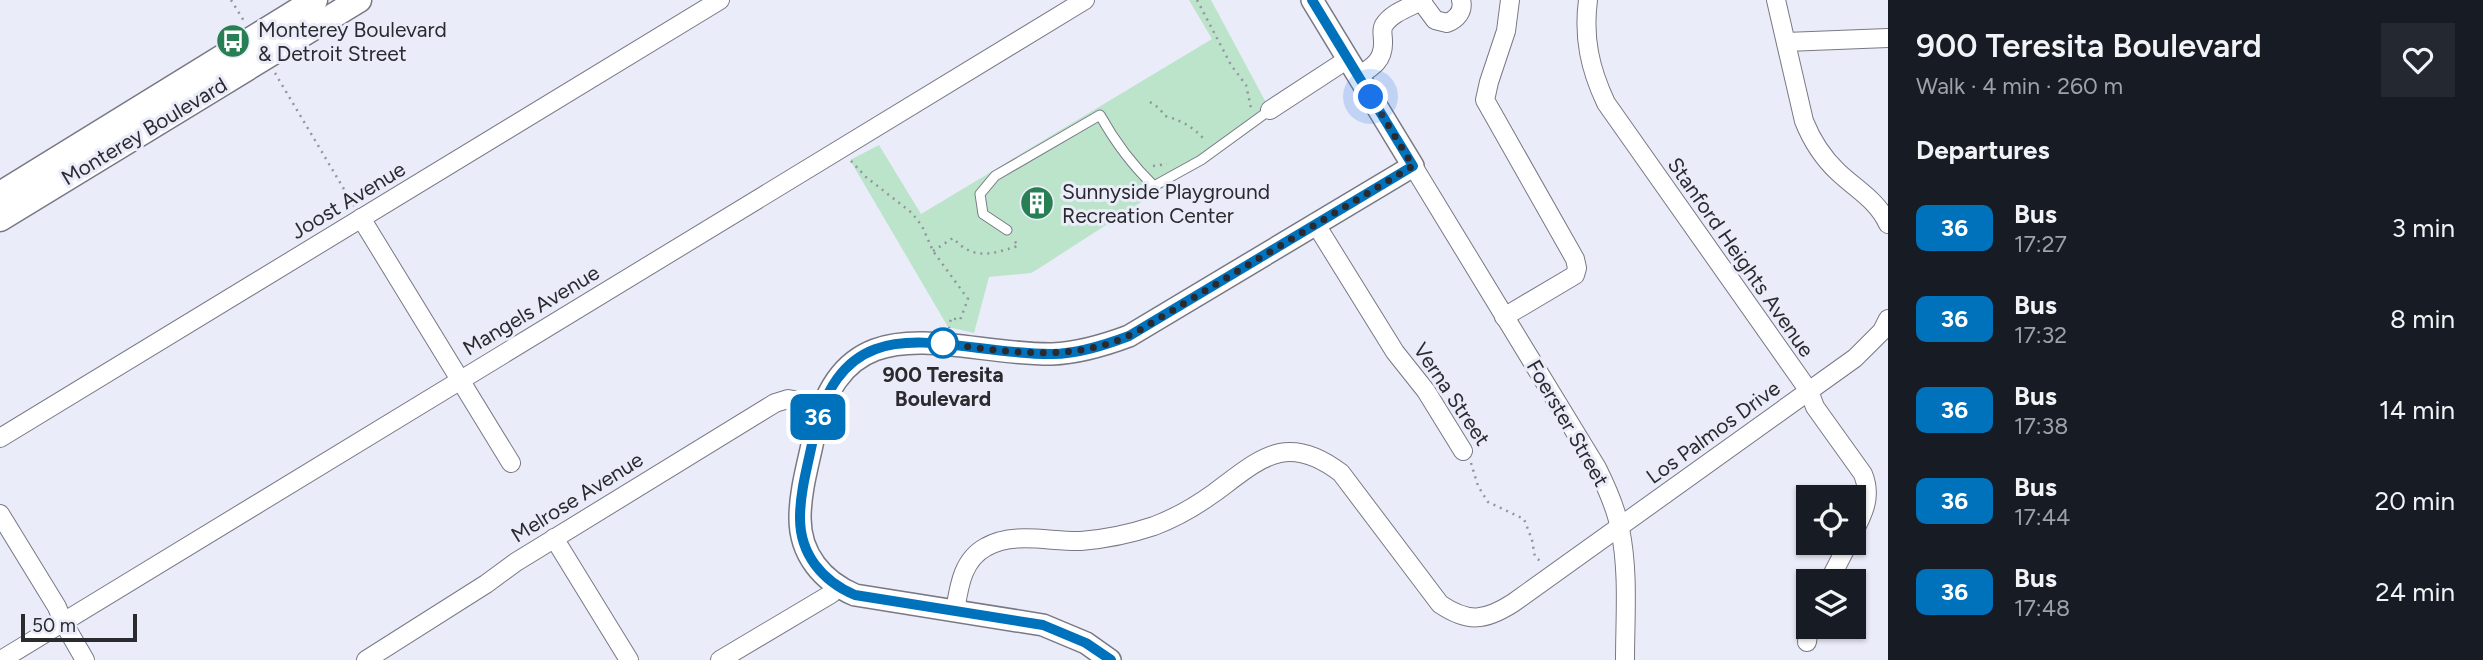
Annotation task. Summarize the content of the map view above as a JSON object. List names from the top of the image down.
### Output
{
  "streets": {
    "main road": ["Monterey Boulevard"],
    "street": [
      "Joost Avenue",
      "Stanford Heights Avenue",
      "Mangels Avenue",
      "Verna Street",
      "Foerster Street",
      "Los Palmos Drive",
      "Melrose Avenue"
    ]
  },
  "crossings": [
    ["Stanford Heights Avenue", "Los Palmos Drive"],
    ["Verna Street", "Los Palmos Drive"],
    ["Foerster Street", "Los Palmos Drive"]
  ],
  "places": {
    "bus stop": ["Monterey Boulevard & Detroit Street"],
    "building": ["Sunnyside Playground Recreation Center"],
    "other": ["900 Teresita Boulevard"]
  },
  "lines": ["bus line 36"],
  "scale_bar": "50 m",
  "page": {
    "on_map": "36",
    "heading": [
      ["900 Teresita Boulevard", "Walk · 4 min · 260 m"],
      "Departures"
    ],
    "list": [
      {
        "mark": "36",
        "name": "Bus",
        "note": "17:27",
        "value": "3 min"
      },
      {
        "mark": "36",
        "name": "Bus",
        "note": "17:32",
        "value": "8 min"
      },
      {
        "mark": "36",
        "name": "Bus",
        "note": "17:38",
        "value": "14 min"
      },
      {
        "mark": "36",
        "name": "Bus",
        "note": "17:44",
        "value": "20 min"
      },
      {
        "mark": "36",
        "name": "Bus",
        "note": "17:48",
        "value": "24 min"
      }
    ],
    "scale": "50 m"
  }
}
